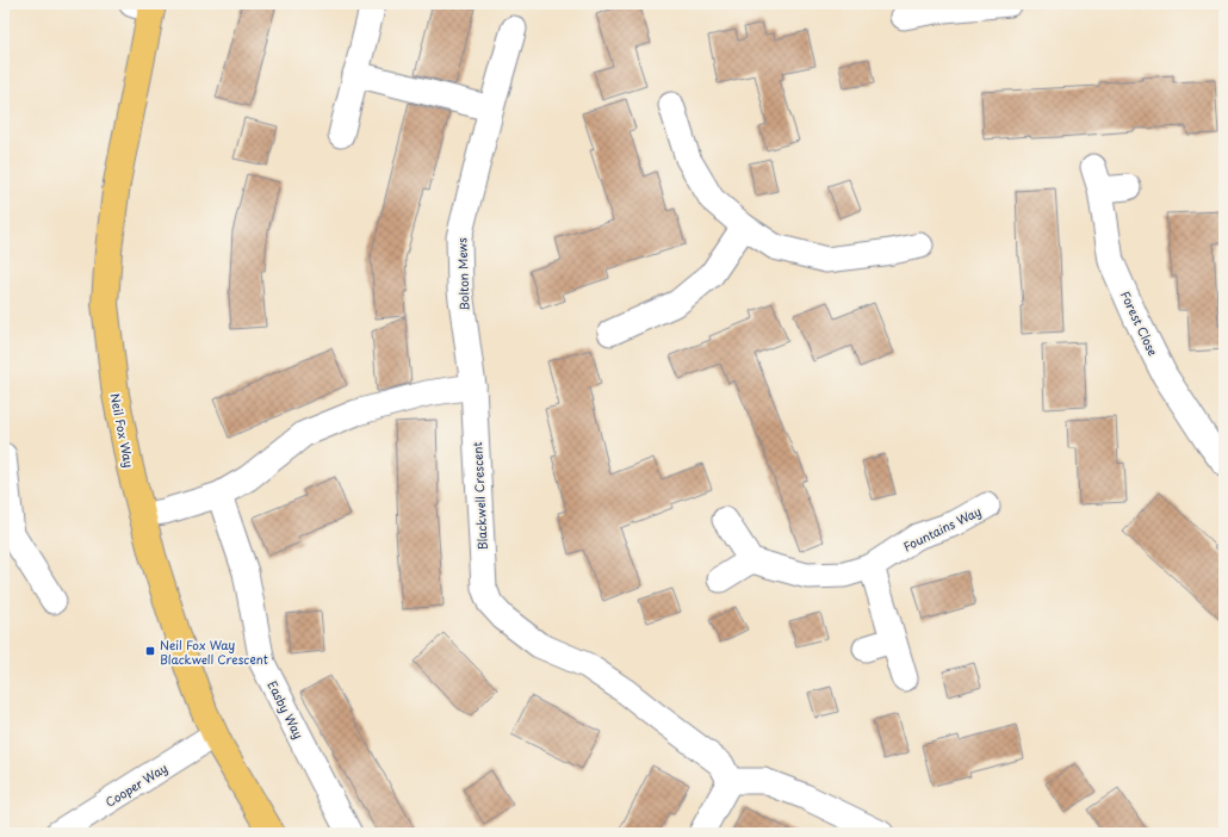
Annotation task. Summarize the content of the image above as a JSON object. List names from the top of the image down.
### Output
{
  "streets": {
    "main road": ["Neil Fox Way"],
    "street": [
      "Bolton Mews",
      "Forest Close",
      "Blackwell Crescent",
      "Fountains Way",
      "Easby Way",
      "Cooper Way"
    ]
  },
  "crossings": [
    ["Bolton Mews", "Blackwell Crescent"],
    ["Neil Fox Way", "Cooper Way"]
  ],
  "places": {
    "transit": ["Neil Fox Way Blackwell Crescent"]
  }
}
